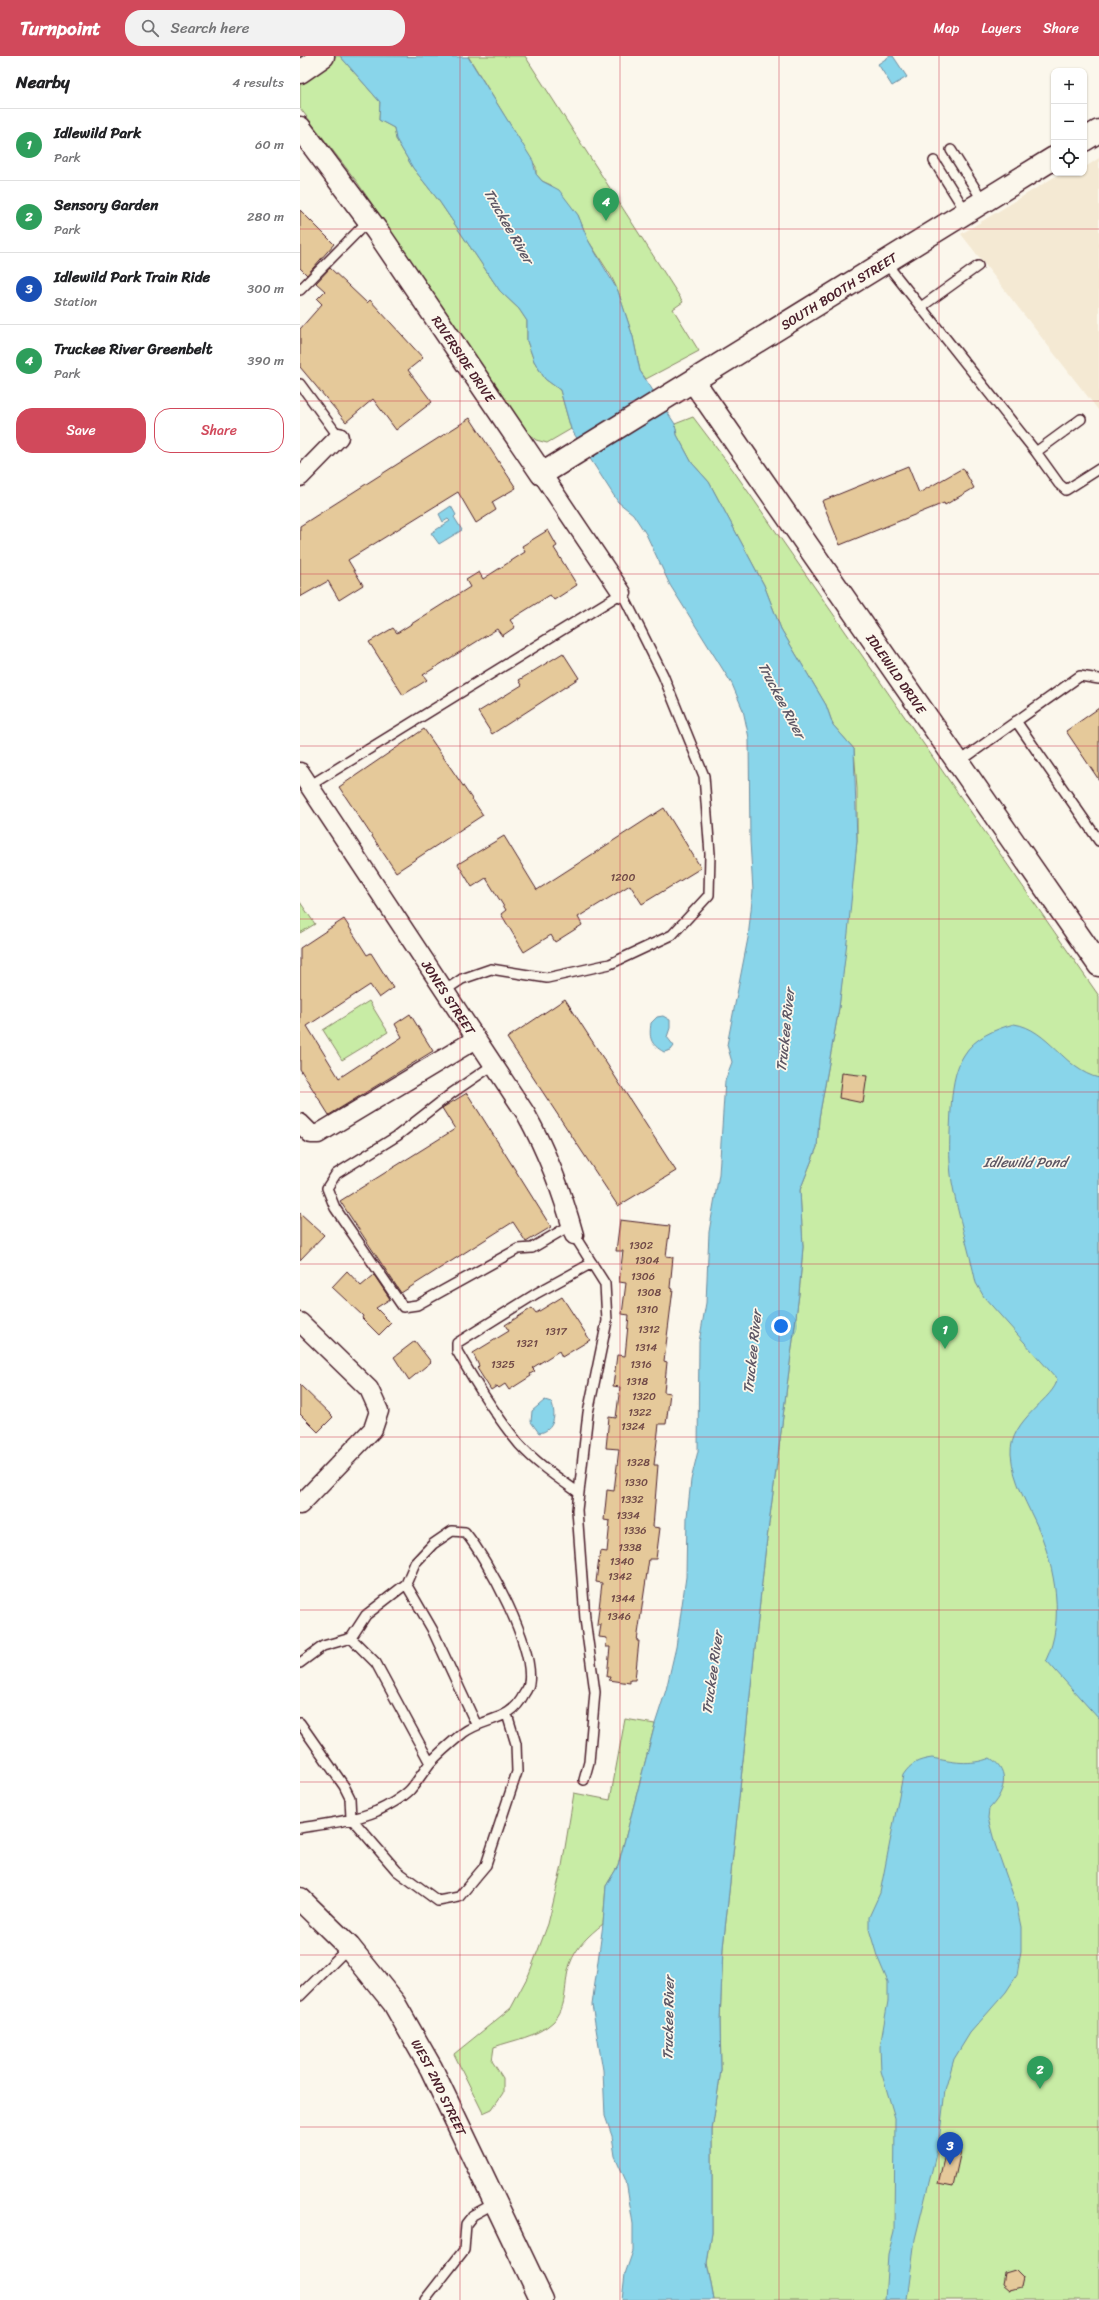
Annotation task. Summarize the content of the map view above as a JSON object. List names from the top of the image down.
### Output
{
  "streets": {
    "street": [
      "SOUTH BOOTH STREET",
      "RIVERSIDE DRIVE",
      "IDLEWILD DRIVE",
      "JONES STREET",
      "WEST 2ND STREET"
    ]
  },
  "crossings": [
    ["SOUTH BOOTH STREET", "RIVERSIDE DRIVE"],
    ["SOUTH BOOTH STREET", "IDLEWILD DRIVE"]
  ],
  "water": ["Truckee River", "Idlewild Pond"],
  "house_numbers": [
    "1200",
    "1302",
    "1304",
    "1306",
    "1308",
    "1310",
    "1312",
    "1317",
    "1321",
    "1314",
    "1325",
    "1316",
    "1318",
    "1320",
    "1322",
    "1324",
    "1328",
    "1330",
    "1332",
    "1334",
    "1336",
    "1338",
    "1340",
    "1342",
    "1344",
    "1346"
  ],
  "page": {
    "header": "Turnpoint",
    "search": "Search here",
    "nav": ["Map", "Layers", "Share"],
    "heading": ["Nearby", "4 results"],
    "map_buttons": ["+", "−"],
    "list": [
      {
        "mark": "1",
        "name": "Idlewild Park",
        "note": "Park",
        "value": "60 m"
      },
      {
        "mark": "2",
        "name": "Sensory Garden",
        "note": "Park",
        "value": "280 m"
      },
      {
        "mark": "3",
        "name": "Idlewild Park Train Ride",
        "note": "Station",
        "value": "300 m"
      },
      {
        "mark": "4",
        "name": "Truckee River Greenbelt",
        "note": "Park",
        "value": "390 m"
      }
    ],
    "pins": [
      "4",
      "1",
      "2",
      "3"
    ],
    "buttons": ["Save", "Share"]
  }
}
